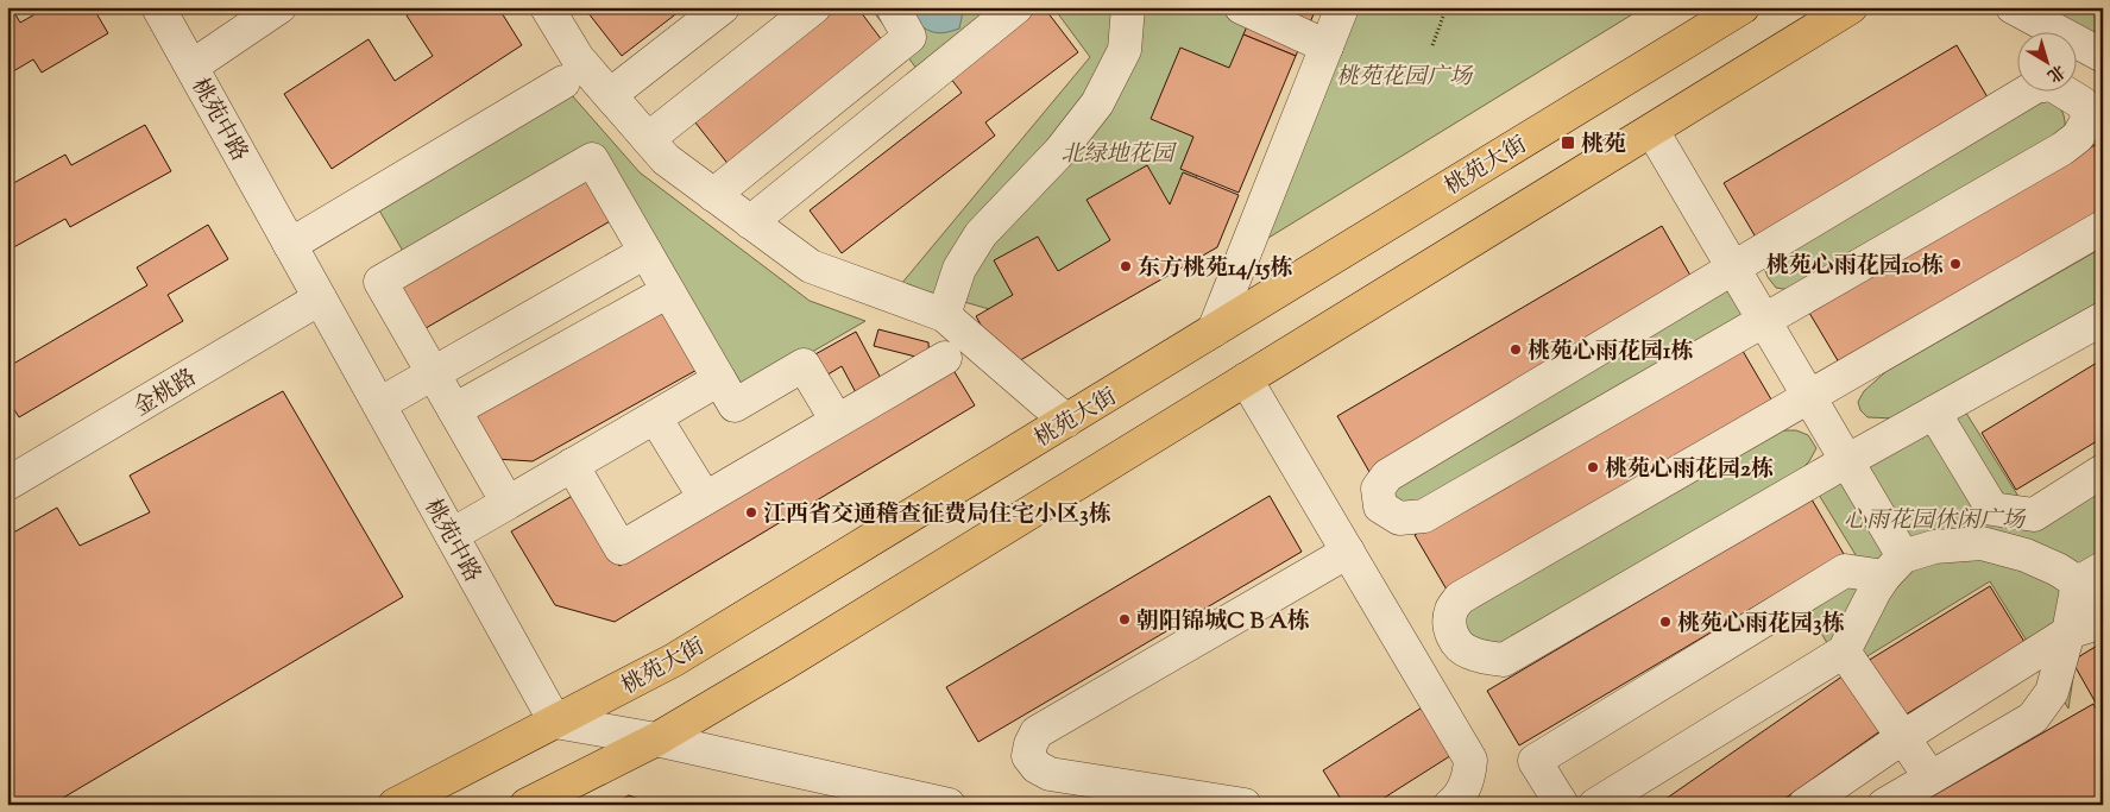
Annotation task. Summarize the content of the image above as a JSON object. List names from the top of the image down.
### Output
{
  "streets": {
    "main road": ["桃苑大街"],
    "street": ["桃苑中路", "金桃路"]
  },
  "crossings": [
    ["桃苑中路", "桃苑大街"],
    ["桃苑中路", "金桃路"]
  ],
  "parks": ["桃苑花园广场", "北绿地花园", "心雨花园休闲广场"],
  "places": {
    "transit": ["桃苑"],
    "other": [
      "桃苑心雨花园10栋",
      "东方桃苑14/15栋",
      "桃苑心雨花园1栋",
      "桃苑心雨花园2栋",
      "江西省交通稽查征费局住宅小区3栋",
      "朝阳锦城C B A栋",
      "桃苑心雨花园3栋"
    ]
  },
  "north": "bottom right"
}
